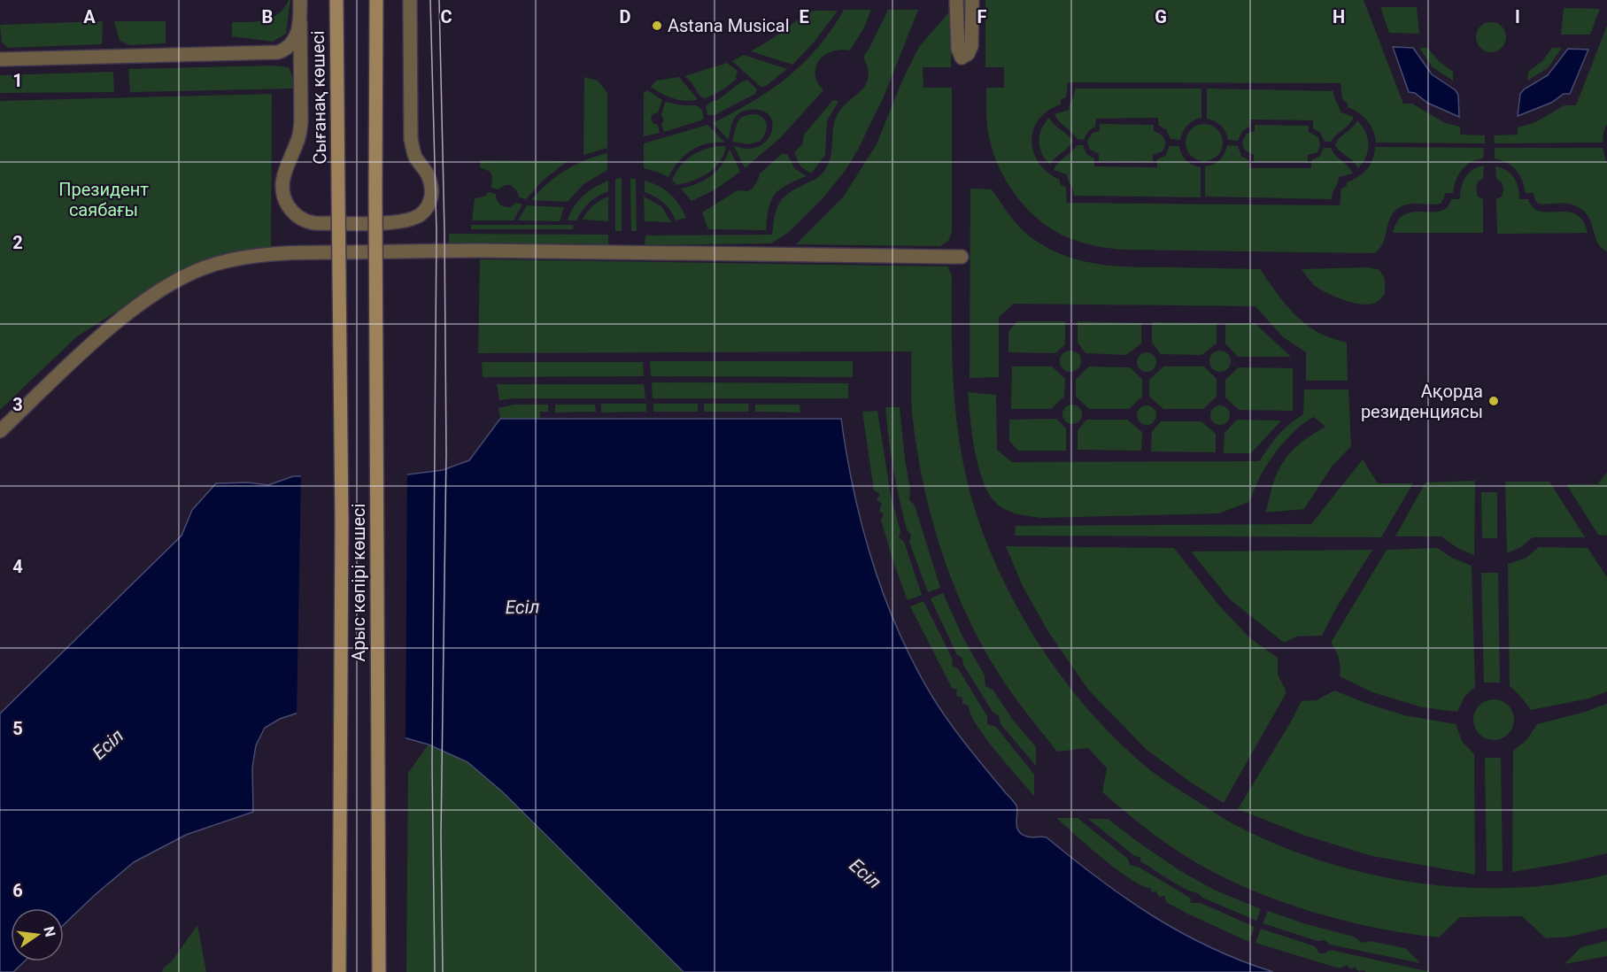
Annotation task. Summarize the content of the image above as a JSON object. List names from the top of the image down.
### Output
{
  "streets": {
    "main road": ["Сығанақ көшесі", "Арыс көпірі көшесі"]
  },
  "crossings": [
    ["Сығанақ көшесі", "Арыс көпірі көшесі"]
  ],
  "water": ["Есіл"],
  "parks": ["Президент саябағы"],
  "places": ["Astana Musical", "Ақорда резиденциясы"],
  "north": "right",
  "grid": {
    "columns": [
      "A",
      "B",
      "C",
      "D",
      "E",
      "F",
      "G",
      "H",
      "I"
    ],
    "rows": [
      "1",
      "2",
      "3",
      "4",
      "5",
      "6"
    ]
  }
}
